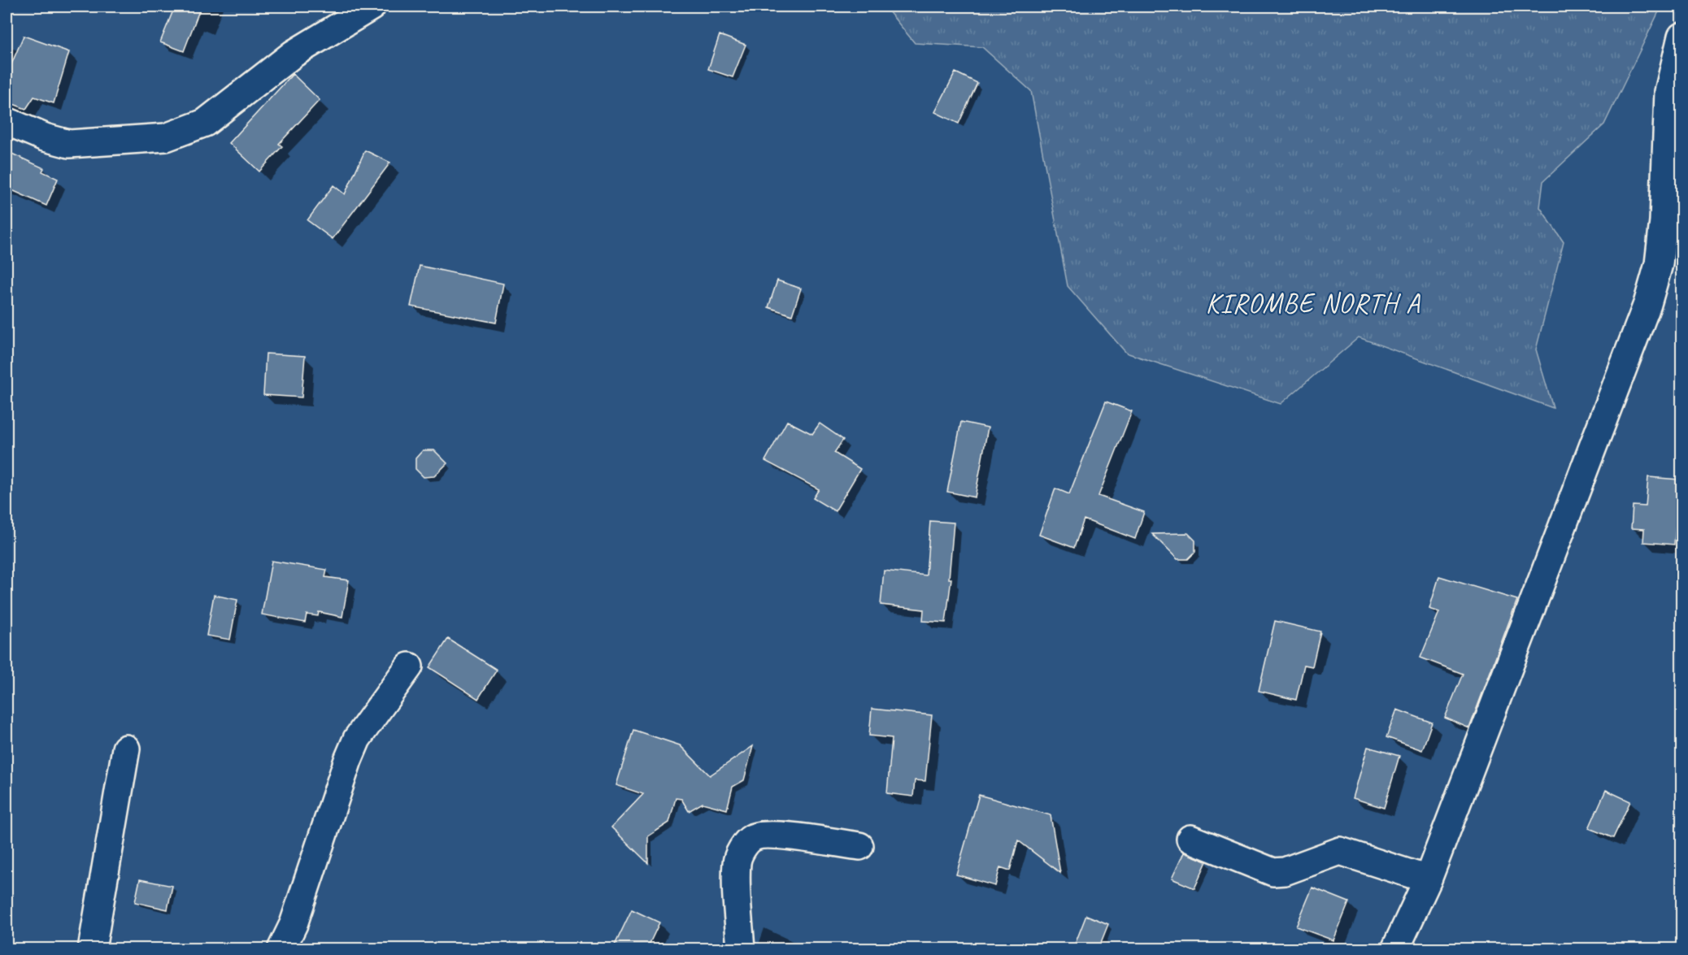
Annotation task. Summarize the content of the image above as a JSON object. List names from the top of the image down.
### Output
{
  "districts": ["KIROMBE NORTH A"]
}
